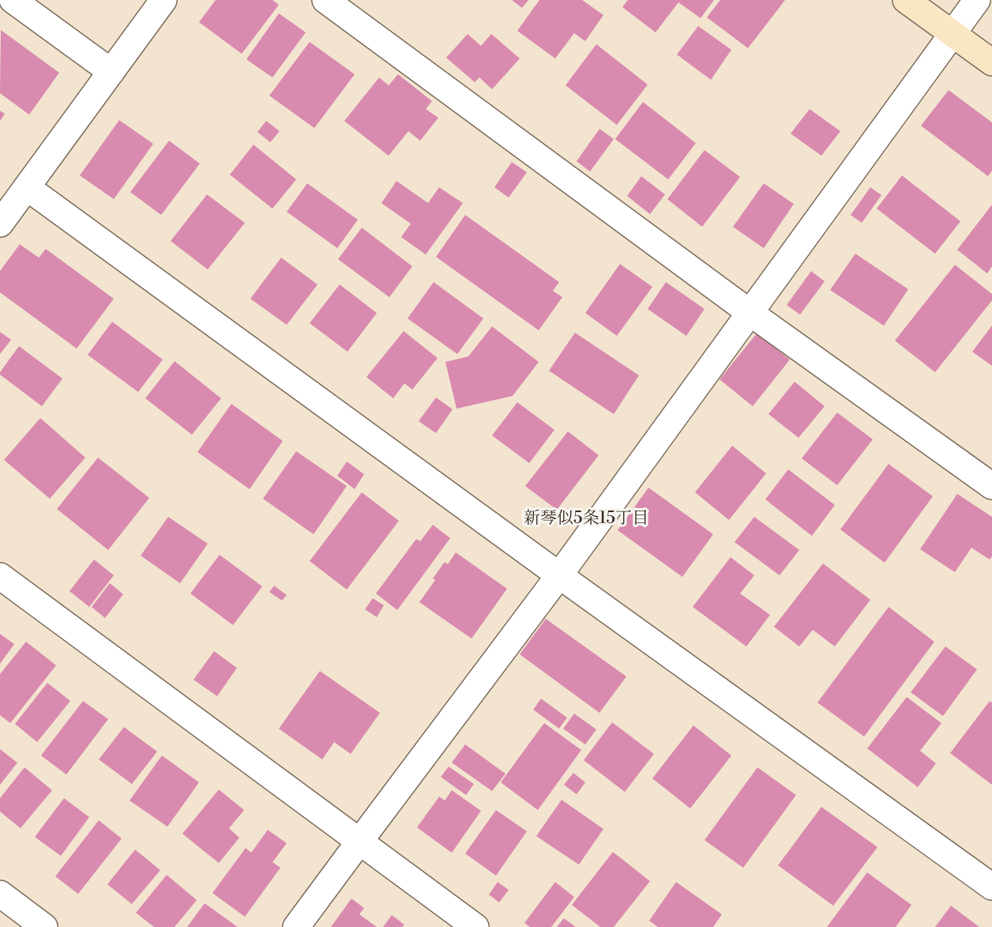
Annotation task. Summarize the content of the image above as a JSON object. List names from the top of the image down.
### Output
{
  "districts": ["新琴似5条15丁目"]
}
